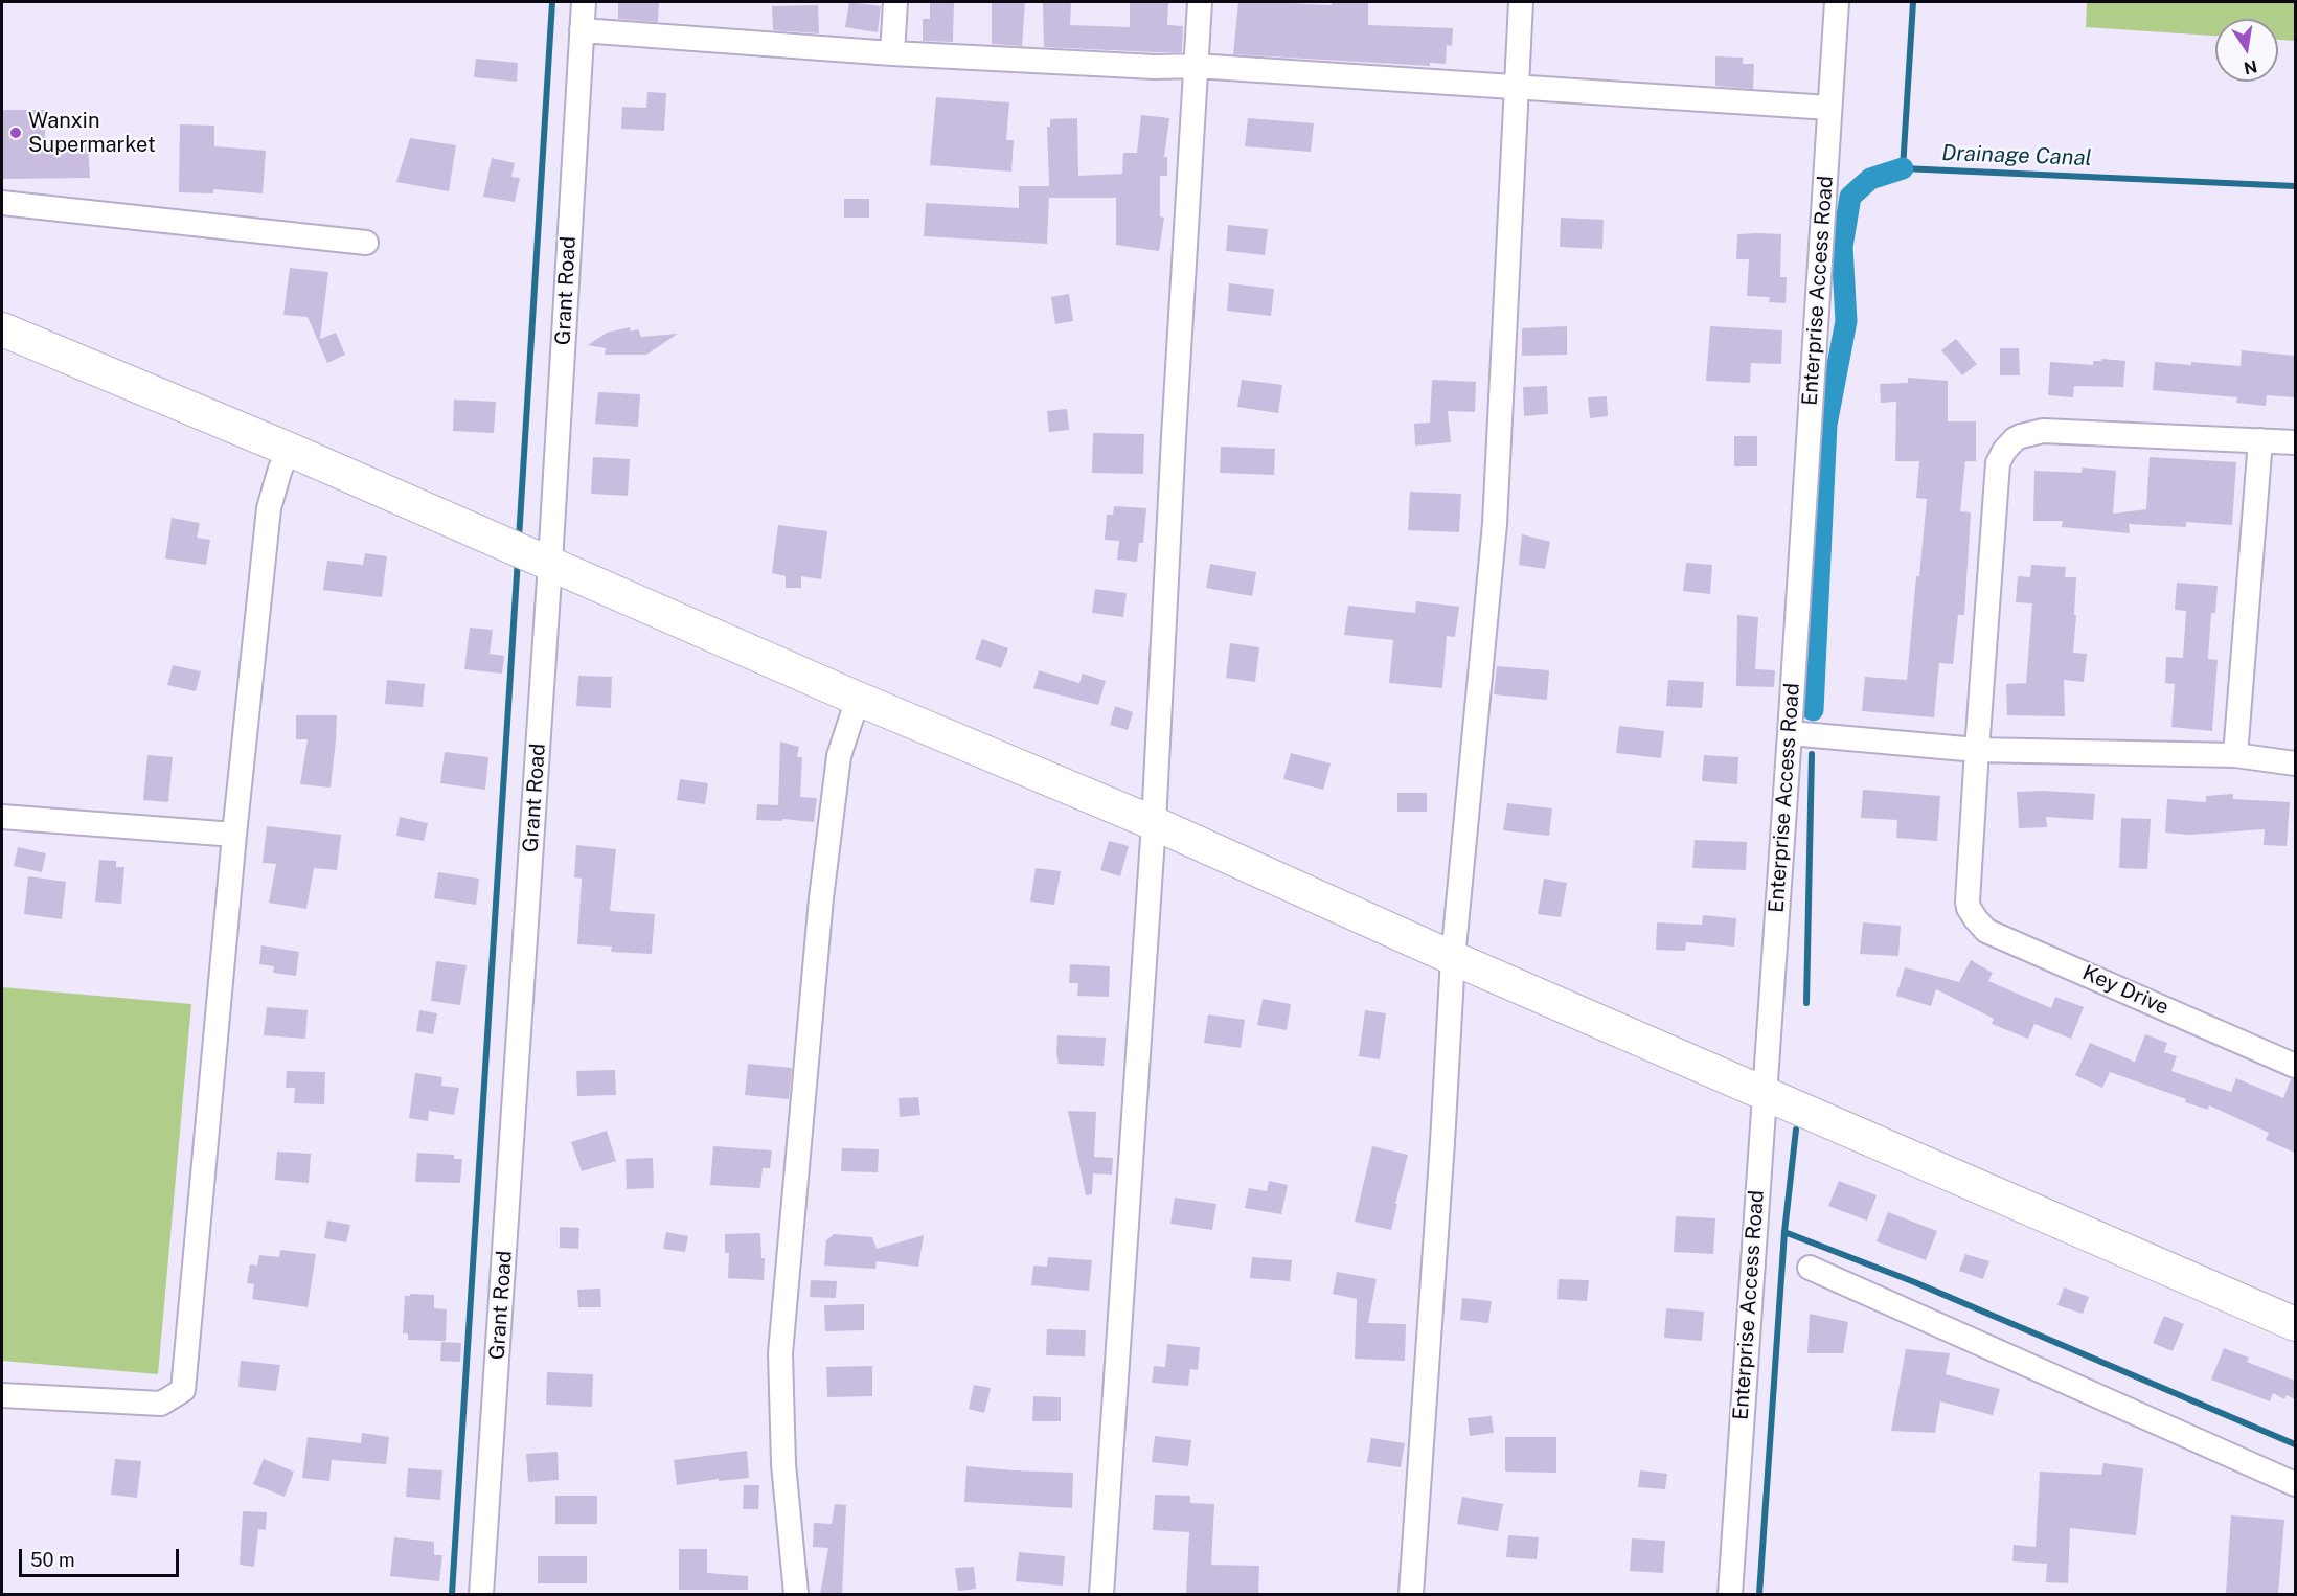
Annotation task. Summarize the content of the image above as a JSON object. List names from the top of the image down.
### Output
{
  "streets": {
    "street": ["Grant Road", "Enterprise Access Road", "Key Drive"]
  },
  "water": ["Drainage Canal"],
  "places": ["Wanxin Supermarket"],
  "scale_bar": "50 m",
  "north": "bottom"
}
